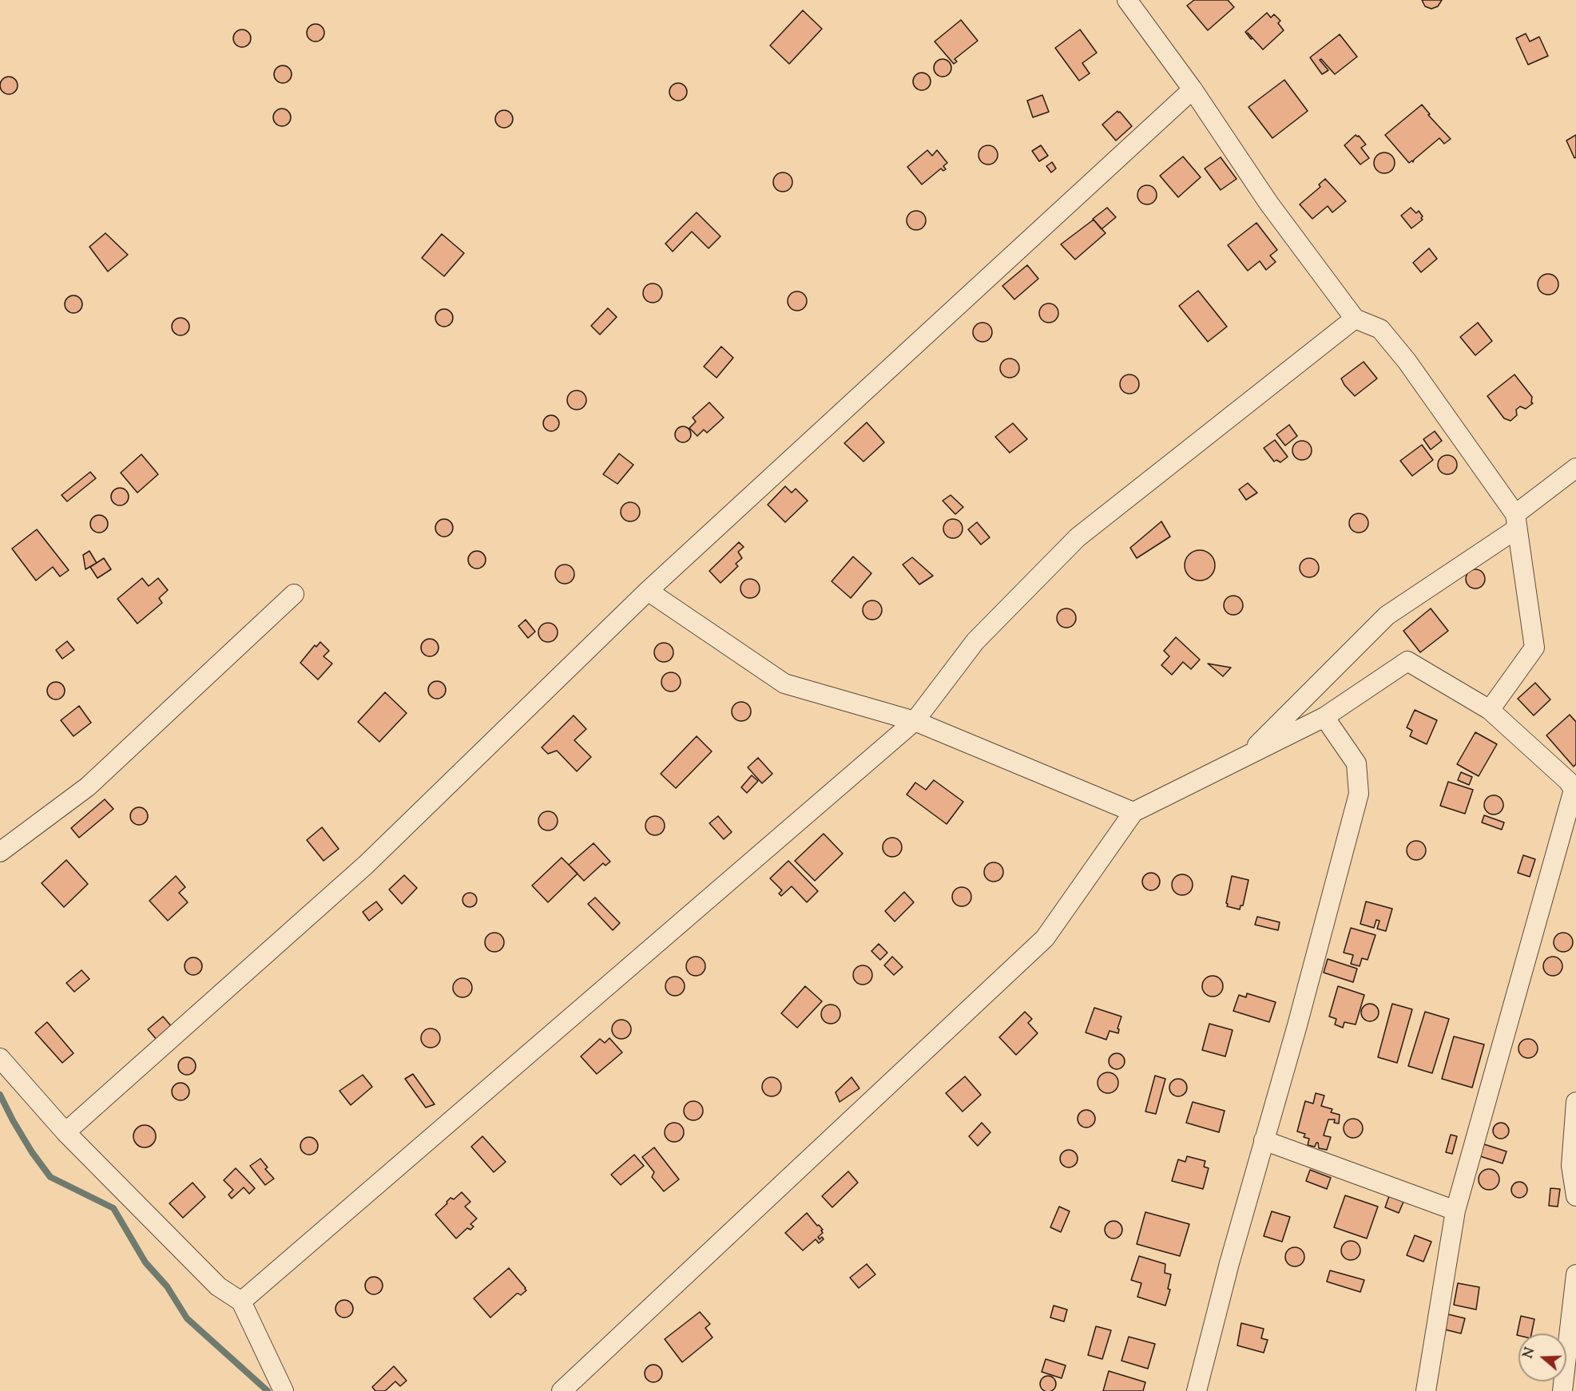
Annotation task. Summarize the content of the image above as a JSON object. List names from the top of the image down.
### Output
{
  "north": "left"
}
